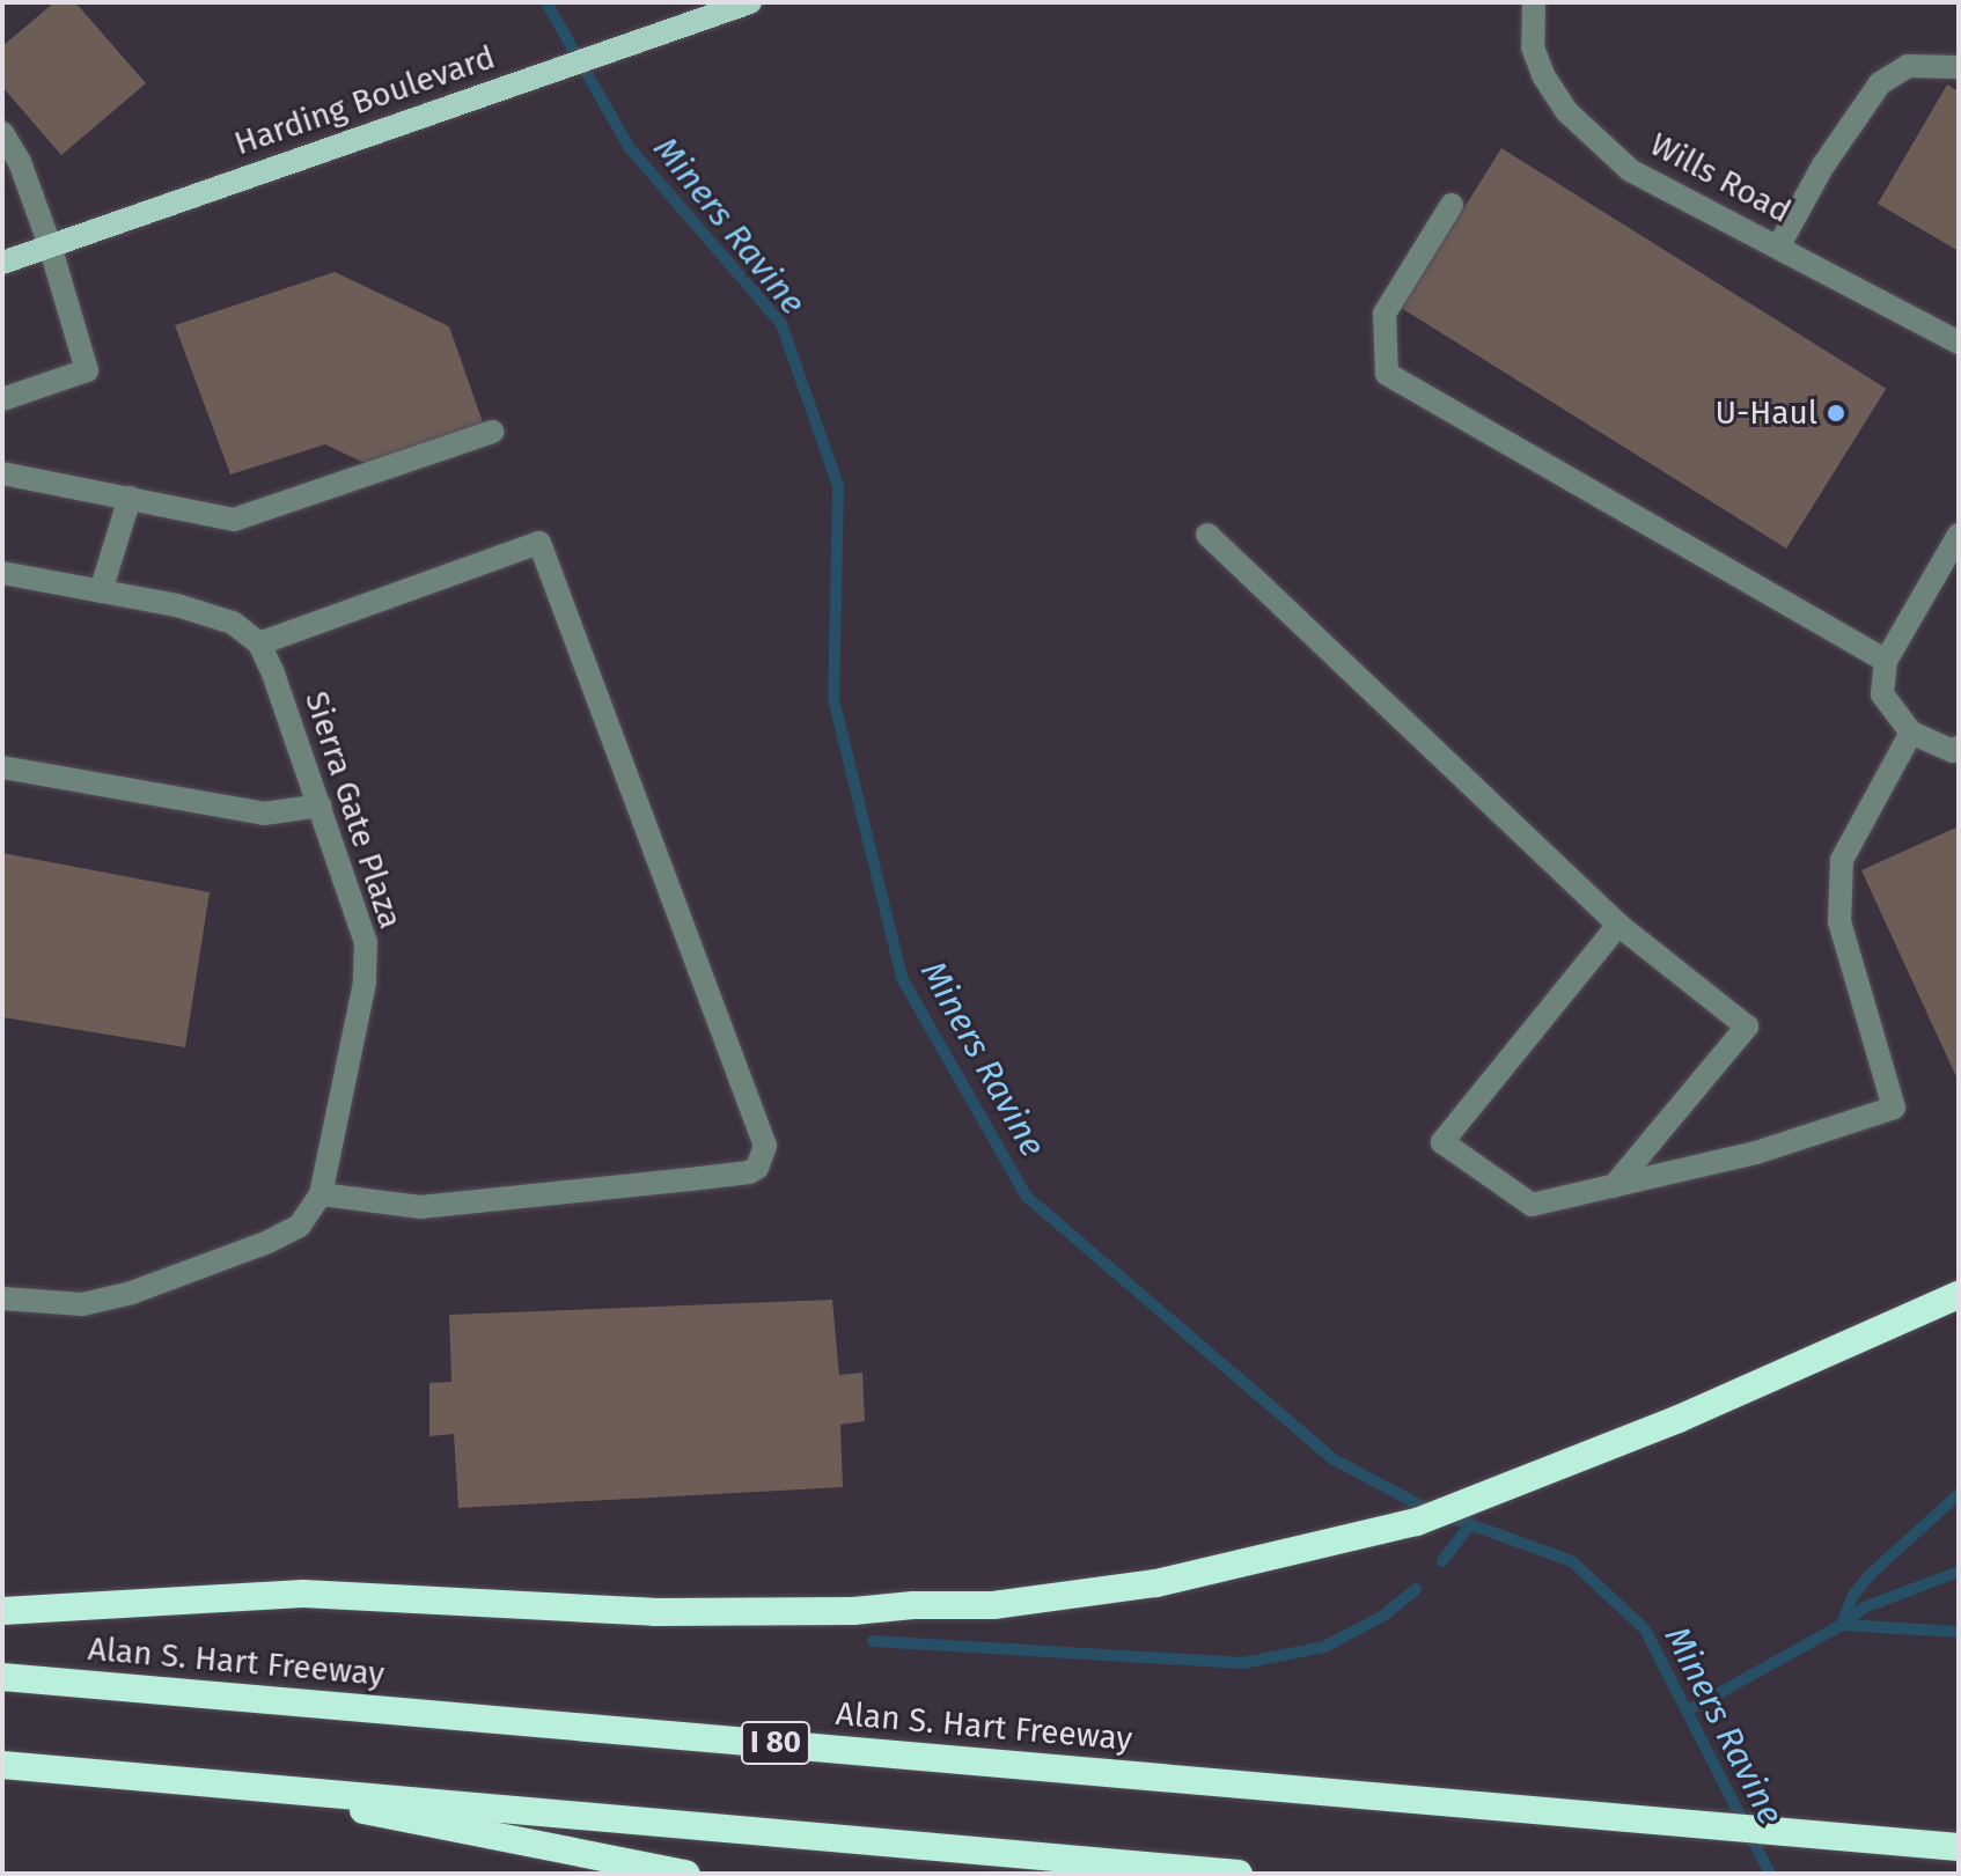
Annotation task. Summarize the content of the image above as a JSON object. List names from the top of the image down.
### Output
{
  "streets": {
    "highway": ["Alan S. Hart Freeway", "I 80"],
    "main road": ["Harding Boulevard"],
    "street": ["Wills Road", "Sierra Gate Plaza"]
  },
  "water": ["Miners Ravine"],
  "places": ["U-Haul"]
}
